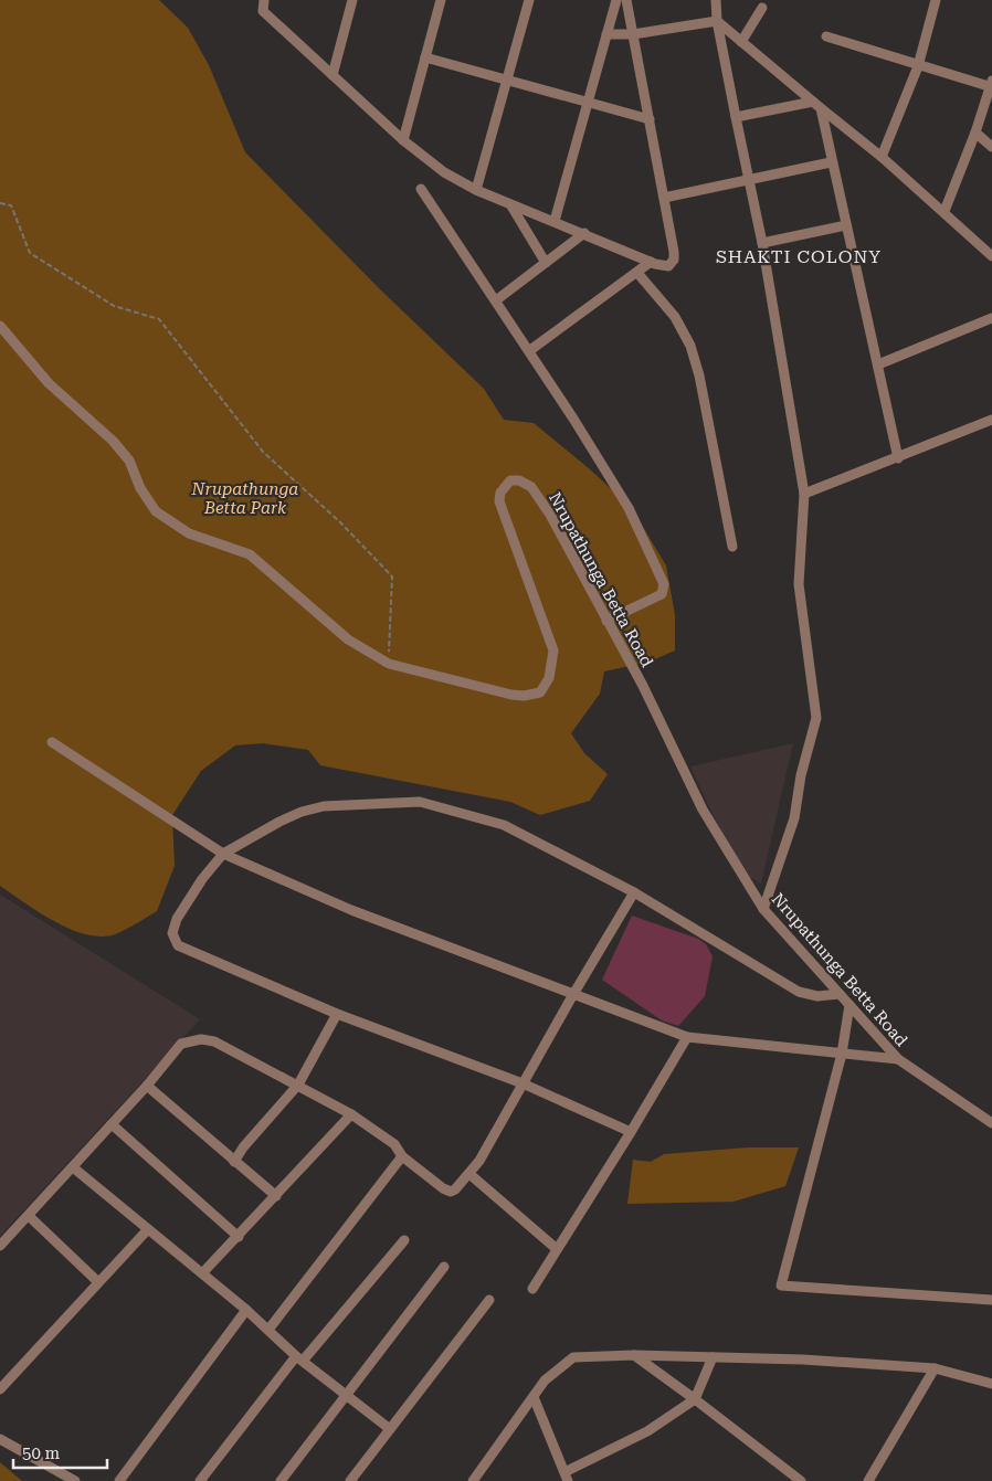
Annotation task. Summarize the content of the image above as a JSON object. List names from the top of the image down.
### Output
{
  "streets": {
    "street": ["Nrupathunga Betta Road"]
  },
  "districts": ["SHAKTI COLONY"],
  "parks": ["Nrupathunga Betta Park"],
  "scale_bar": "50 m"
}
